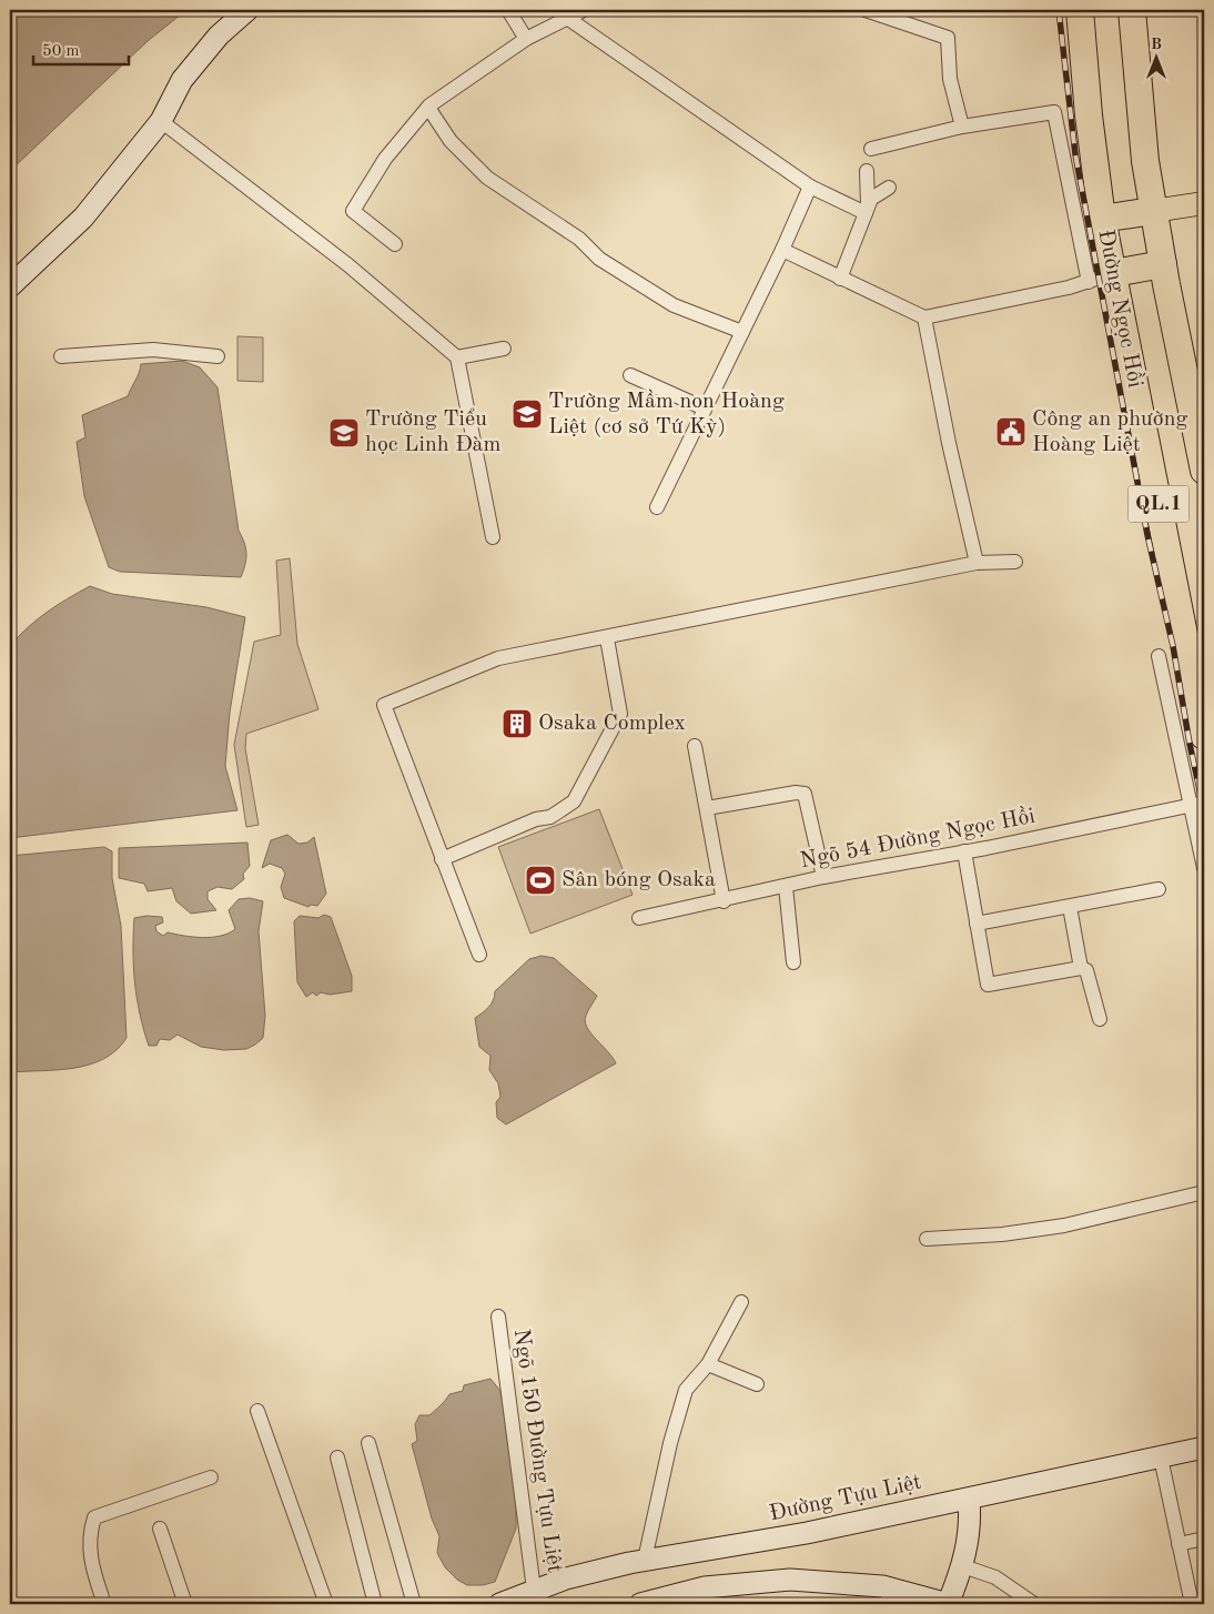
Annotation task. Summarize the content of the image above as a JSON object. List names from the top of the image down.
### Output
{
  "streets": {
    "highway": ["Đường Ngọc Hồi", "QL.1"],
    "street": ["Ngõ 54 Đường Ngọc Hồi", "Ngõ 150 Đường Tựu Liệt", "Đường Tựu Liệt"]
  },
  "crossings": [
    ["Ngõ 150 Đường Tựu Liệt", "Đường Tựu Liệt"]
  ],
  "places": {
    "school or university": ["Trường Mầm non Hoàng Liệt (cơ sở Tứ Kỳ)", "Trường Tiểu học Linh Đàm"],
    "public building": ["Công an phường Hoàng Liệt"],
    "building": ["Osaka Complex"],
    "sports": ["Sân bóng Osaka"]
  },
  "scale_bar": "50 m",
  "north": "top"
}
